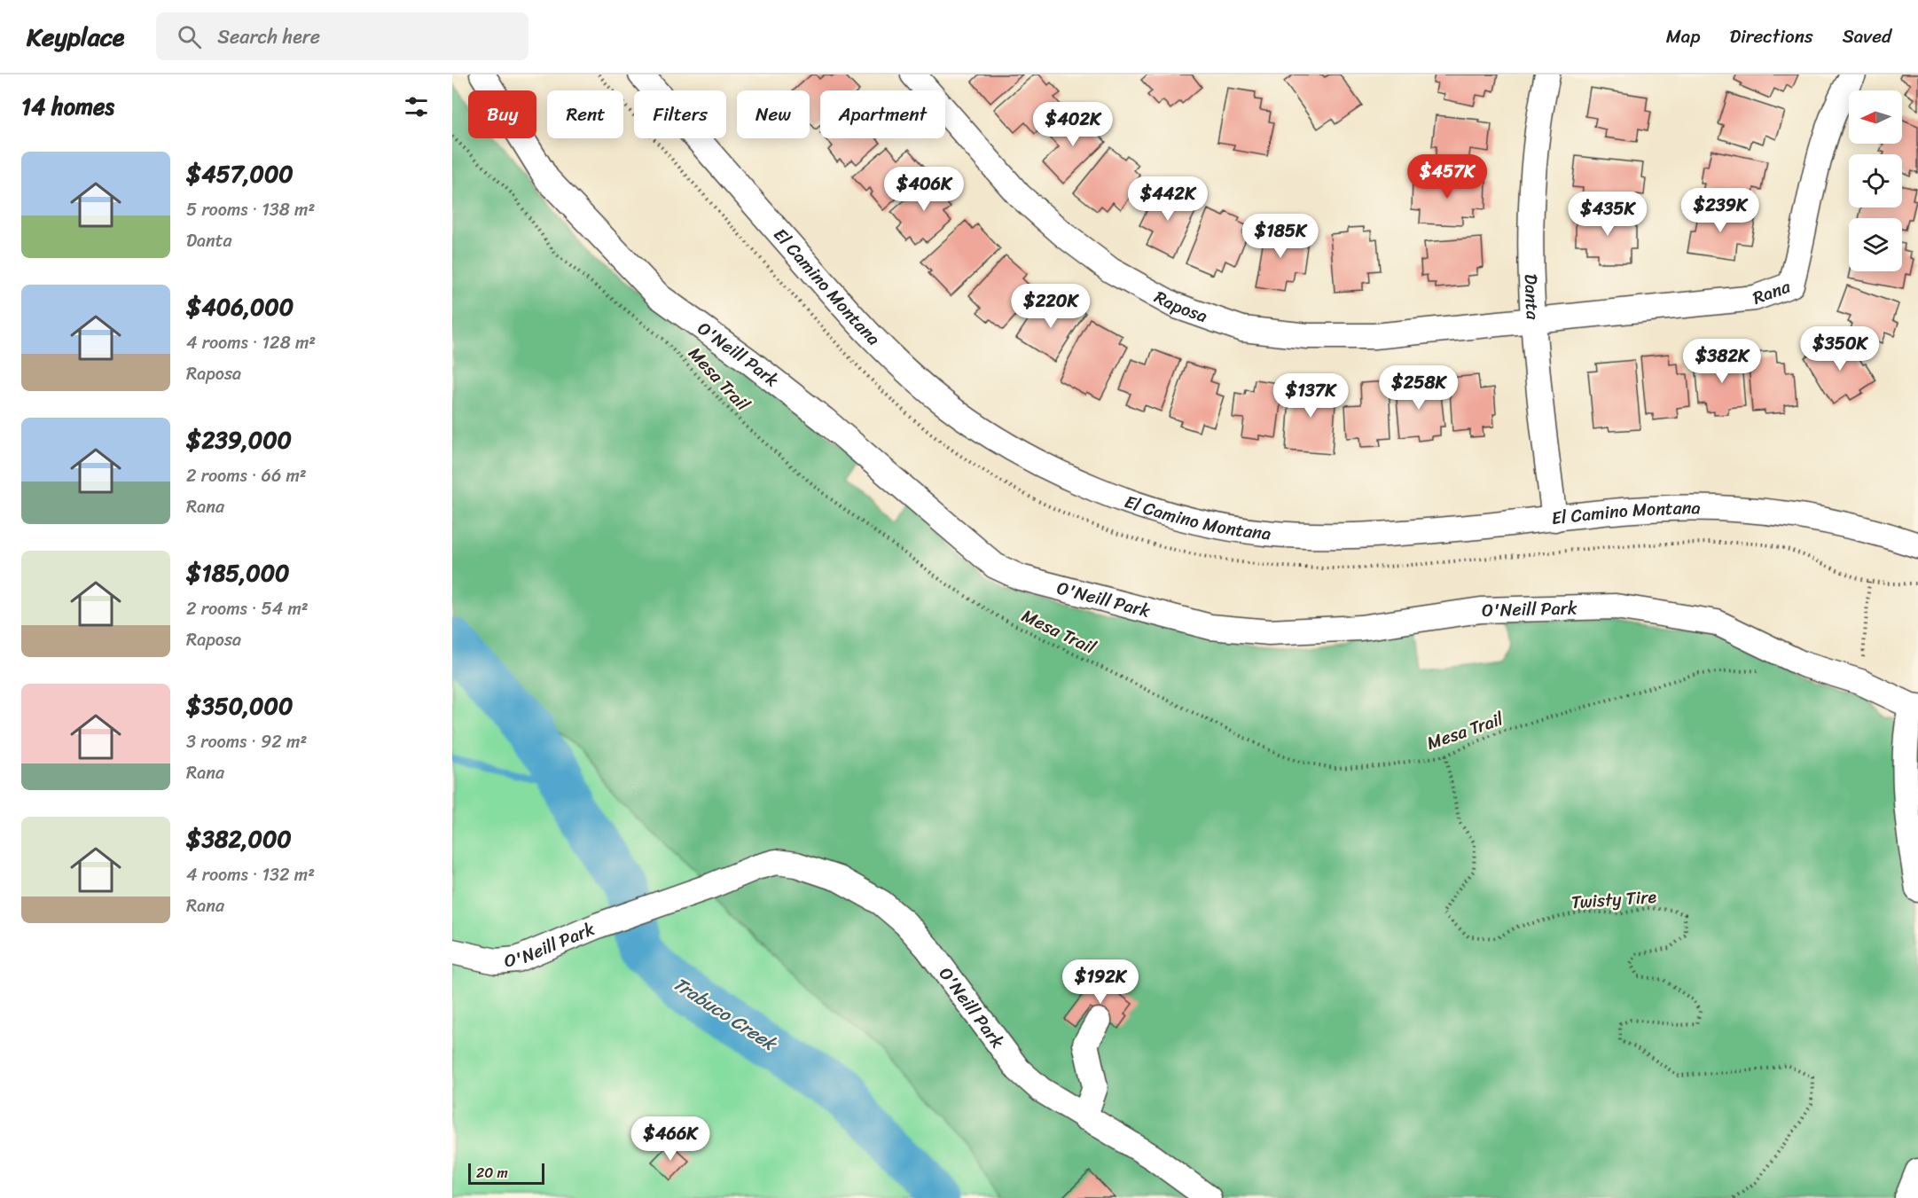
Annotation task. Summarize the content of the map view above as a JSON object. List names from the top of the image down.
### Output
{
  "streets": {
    "street": [
      "El Camino Montana",
      "Rana",
      "Danta",
      "Raposa",
      "O'Neill Park"
    ],
    "path": ["Mesa Trail", "Twisty Tire"]
  },
  "crossings": [
    ["El Camino Montana", "Danta"],
    ["Rana", "Danta"],
    ["Rana", "Raposa"],
    ["Danta", "Raposa"],
    ["Mesa Trail", "Twisty Tire"]
  ],
  "water": ["Trabuco Creek"],
  "scale_bar": "20 m",
  "north": "left",
  "page": {
    "header": "Keyplace",
    "search": "Search here",
    "nav": ["Map", "Directions", "Saved"],
    "heading": "14 homes",
    "chip": [
      "Buy",
      "Rent",
      "Filters",
      "New",
      "Apartment"
    ],
    "price": [
      "$402K",
      "$457K",
      "$406K",
      "$442K",
      "$239K",
      "$435K",
      "$185K",
      "$220K",
      "$350K",
      "$382K",
      "$258K",
      "$137K",
      "$192K",
      "$466K"
    ],
    "list": [
      {
        "name": "$457,000",
        "note": "5 rooms · 138 m² · Danta"
      },
      {
        "name": "$406,000",
        "note": "4 rooms · 128 m² · Raposa"
      },
      {
        "name": "$239,000",
        "note": "2 rooms · 66 m² · Rana"
      },
      {
        "name": "$185,000",
        "note": "2 rooms · 54 m² · Raposa"
      },
      {
        "name": "$350,000",
        "note": "3 rooms · 92 m² · Rana"
      },
      {
        "name": "$382,000",
        "note": "4 rooms · 132 m² · Rana"
      }
    ],
    "scale": "20 m"
  }
}
